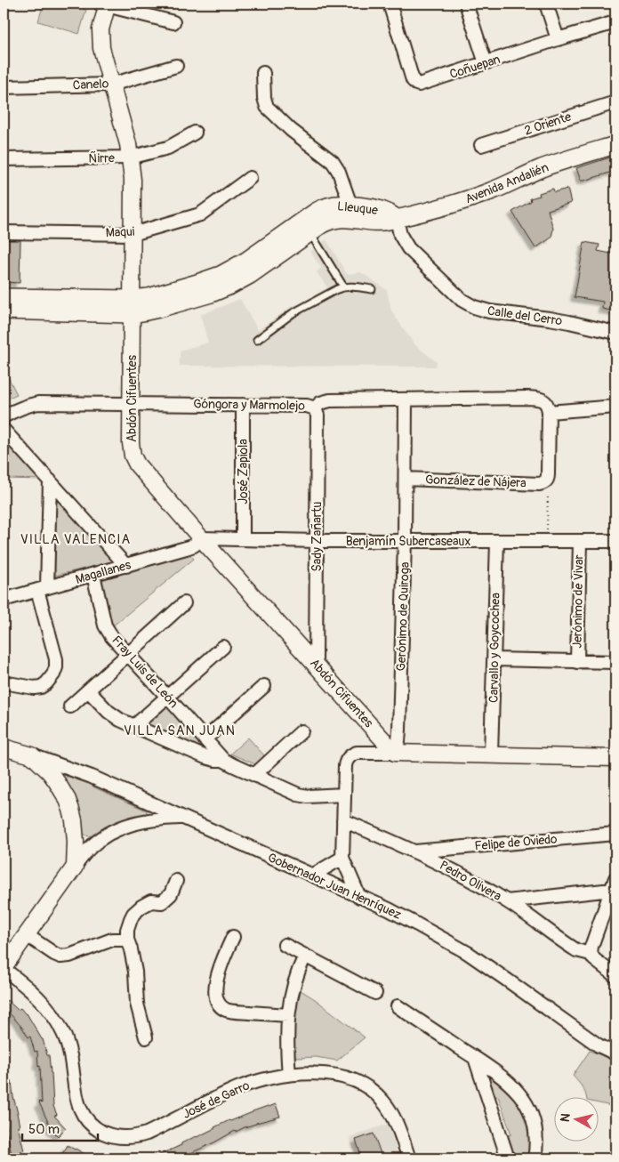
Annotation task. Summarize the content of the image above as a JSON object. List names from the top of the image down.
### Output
{
  "streets": {
    "main road": ["Avenida Andalién", "Lleuque"],
    "street": [
      "Coñuepan",
      "Canelo",
      "2 Oriente",
      "Ñirre",
      "Maqui",
      "Calle del Cerro",
      "Abdón Cifuentes",
      "Góngora y Marmolejo",
      "José Zapiola",
      "González de Nájera",
      "Sady Zañartu",
      "Benjamín Subercaseaux",
      "Magallanes",
      "Jerónimo de Vivar",
      "Gerónimo de Quiroga",
      "Carvallo y Goycochea",
      "Fray Luis de León",
      "Felipe de Oviedo",
      "Pedro Olivera",
      "Gobernador Juan Henríquez",
      "José de Garro"
    ]
  },
  "crossings": [
    ["Canelo", "Abdón Cifuentes"],
    ["Ñirre", "Abdón Cifuentes"],
    ["Avenida Andalién", "Lleuque"],
    ["Avenida Andalién", "Calle del Cerro"],
    ["Lleuque", "Calle del Cerro"],
    ["Lleuque", "Abdón Cifuentes"],
    ["Maqui", "Abdón Cifuentes"],
    ["Abdón Cifuentes", "Góngora y Marmolejo"],
    ["Abdón Cifuentes", "Sady Zañartu"],
    ["Abdón Cifuentes", "Benjamín Subercaseaux"],
    ["Abdón Cifuentes", "Magallanes"],
    ["Abdón Cifuentes", "Gerónimo de Quiroga"],
    ["Góngora y Marmolejo", "José Zapiola"],
    ["Góngora y Marmolejo", "Sady Zañartu"],
    ["Góngora y Marmolejo", "Gerónimo de Quiroga"],
    ["José Zapiola", "Benjamín Subercaseaux"],
    ["González de Nájera", "Gerónimo de Quiroga"],
    ["Sady Zañartu", "Benjamín Subercaseaux"],
    ["Benjamín Subercaseaux", "Magallanes"],
    ["Benjamín Subercaseaux", "Jerónimo de Vivar"],
    ["Benjamín Subercaseaux", "Gerónimo de Quiroga"],
    ["Benjamín Subercaseaux", "Carvallo y Goycochea"],
    ["Magallanes", "Fray Luis de León"],
    ["Jerónimo de Vivar", "Carvallo y Goycochea"],
    ["Felipe de Oviedo", "Pedro Olivera"]
  ],
  "districts": ["VILLA VALENCIA", "VILLA SAN JUAN"],
  "scale_bar": "50 m",
  "north": "left"
}
